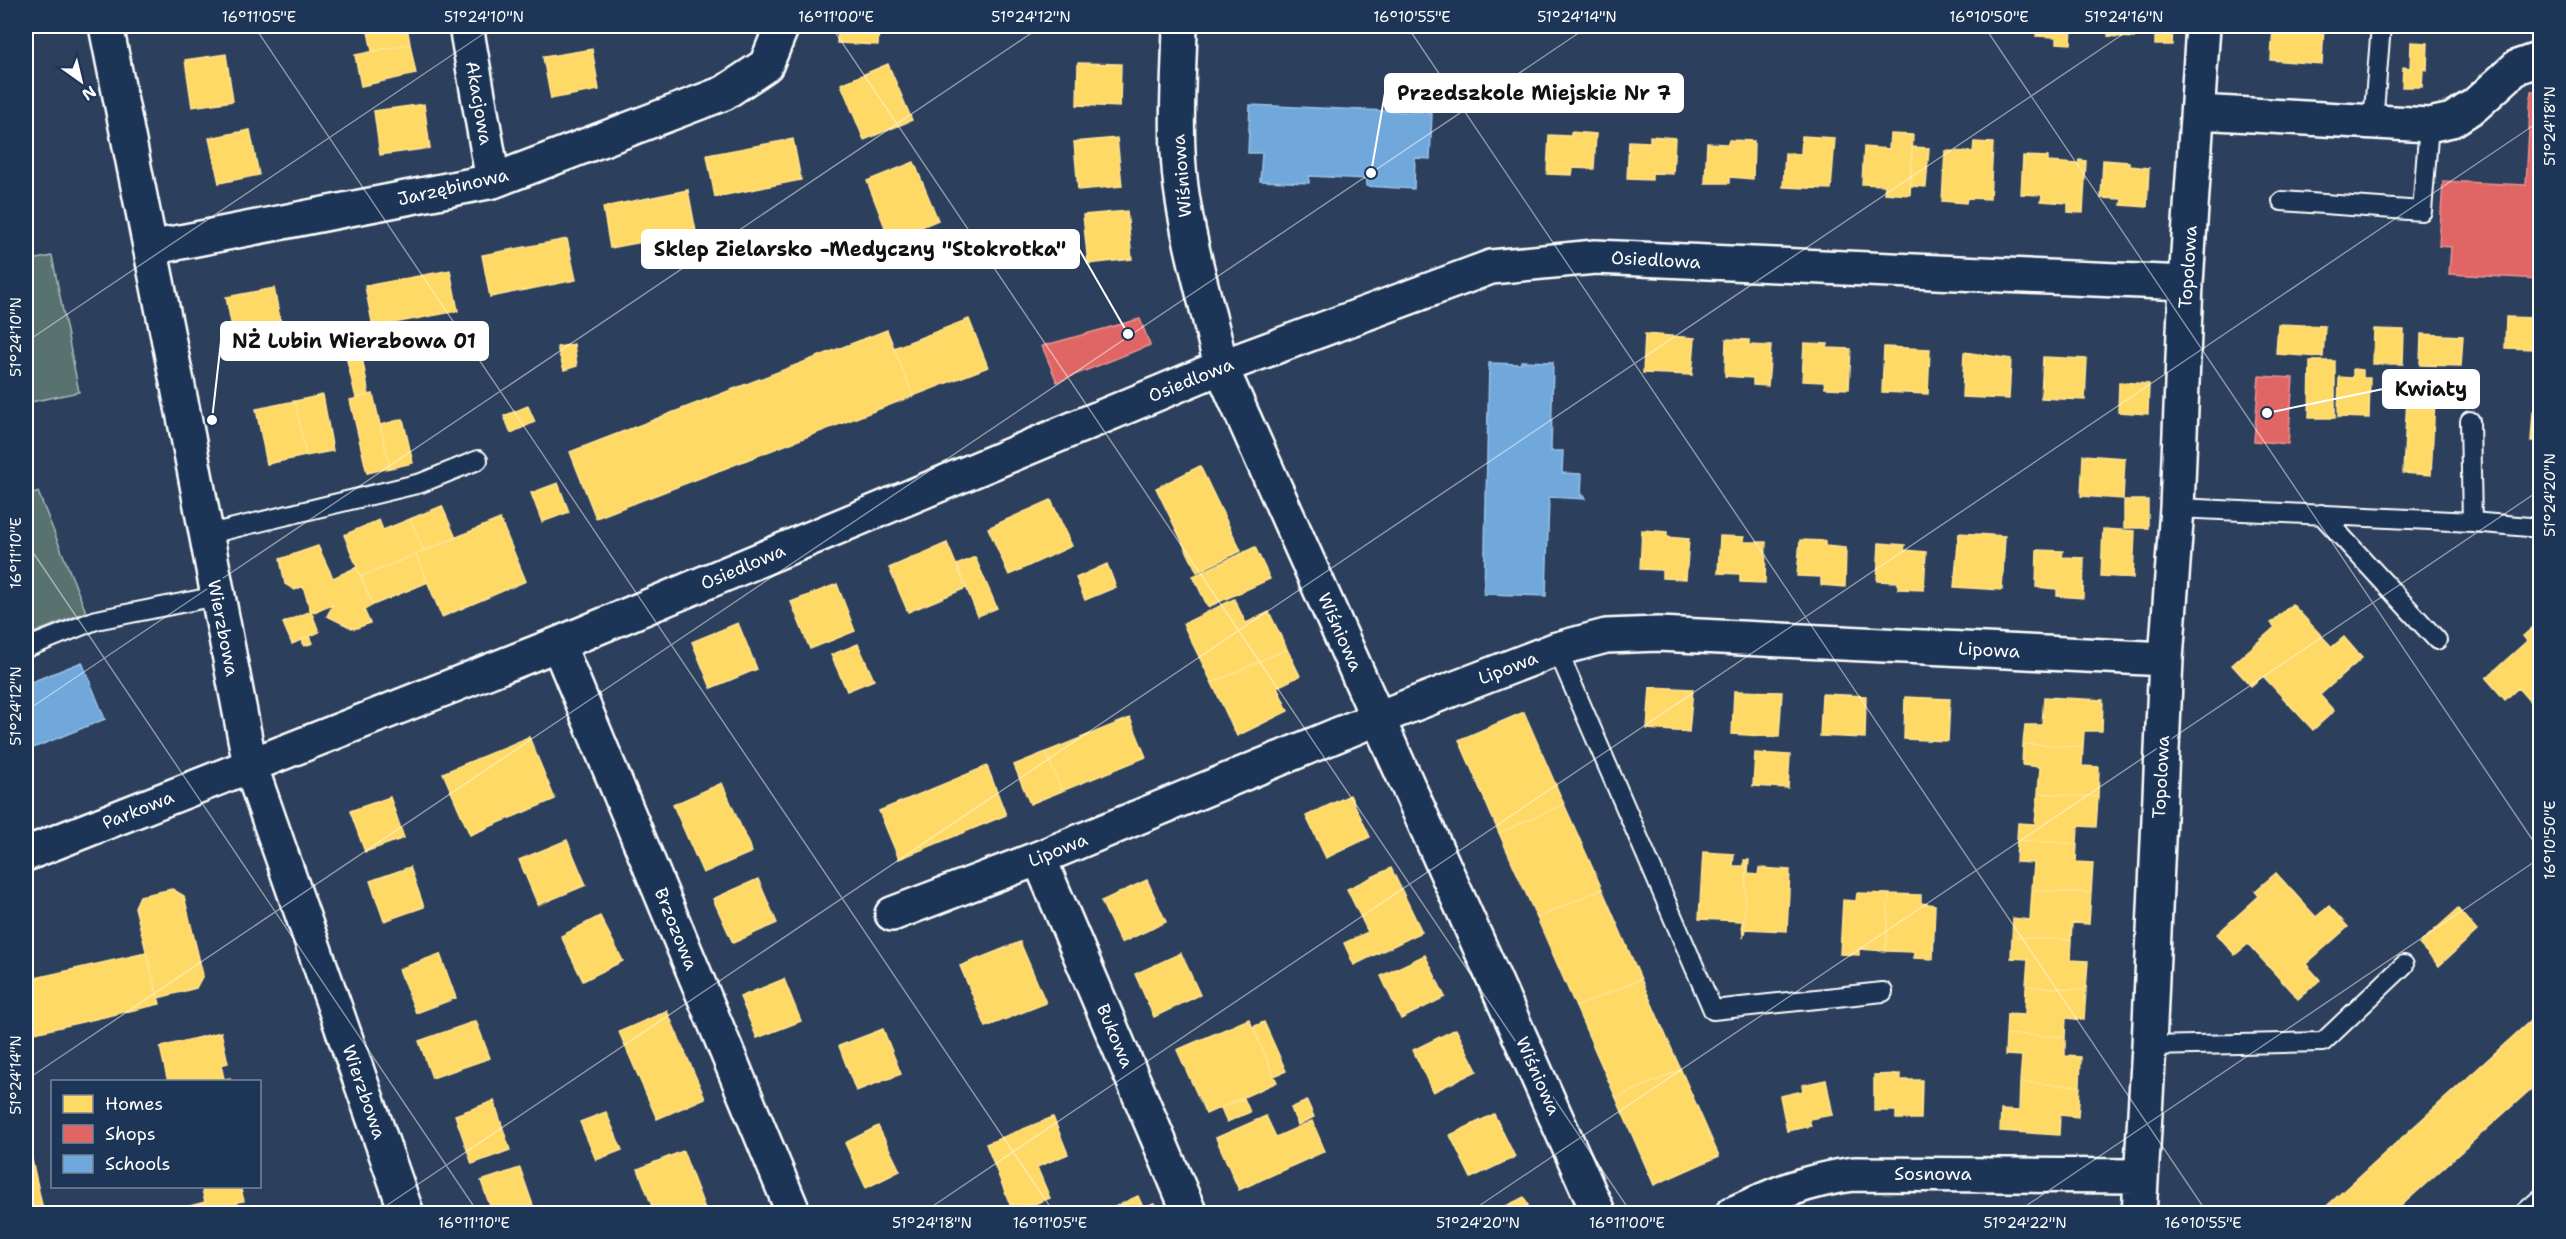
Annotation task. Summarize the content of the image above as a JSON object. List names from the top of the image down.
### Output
{
  "streets": {
    "street": [
      "Akacjowa",
      "Wiśniowa",
      "Jarzębinowa",
      "Osiedlowa",
      "Topolowa",
      "Wierzbowa",
      "Lipowa",
      "Parkowa",
      "Brzozowa",
      "Bukowa",
      "Sosnowa"
    ]
  },
  "crossings": [
    ["Akacjowa", "Jarzębinowa"],
    ["Wiśniowa", "Osiedlowa"],
    ["Wiśniowa", "Lipowa"],
    ["Jarzębinowa", "Wierzbowa"],
    ["Osiedlowa", "Topolowa"],
    ["Osiedlowa", "Wierzbowa"],
    ["Osiedlowa", "Parkowa"],
    ["Osiedlowa", "Brzozowa"],
    ["Topolowa", "Lipowa"],
    ["Topolowa", "Sosnowa"],
    ["Wierzbowa", "Parkowa"],
    ["Lipowa", "Bukowa"]
  ],
  "places": [
    "Przedszkole Miejskie Nr 7",
    "Sklep Zielarsko -Medyczny \"Stokrotka\"",
    "Kwiaty",
    "NŻ Lubin Wierzbowa 01"
  ],
  "legend": ["Homes", "Shops", "Schools"],
  "north": "bottom right",
  "coordinates": [
    "16°11'05\"E",
    "51°24'10\"N",
    "16°11'00\"E",
    "51°24'12\"N",
    "16°10'55\"E",
    "51°24'14\"N",
    "16°10'50\"E",
    "51°24'16\"N",
    "51°24'18\"N",
    "51°24'20\"N",
    "16°11'10\"E",
    "51°24'22\"N"
  ]
}
